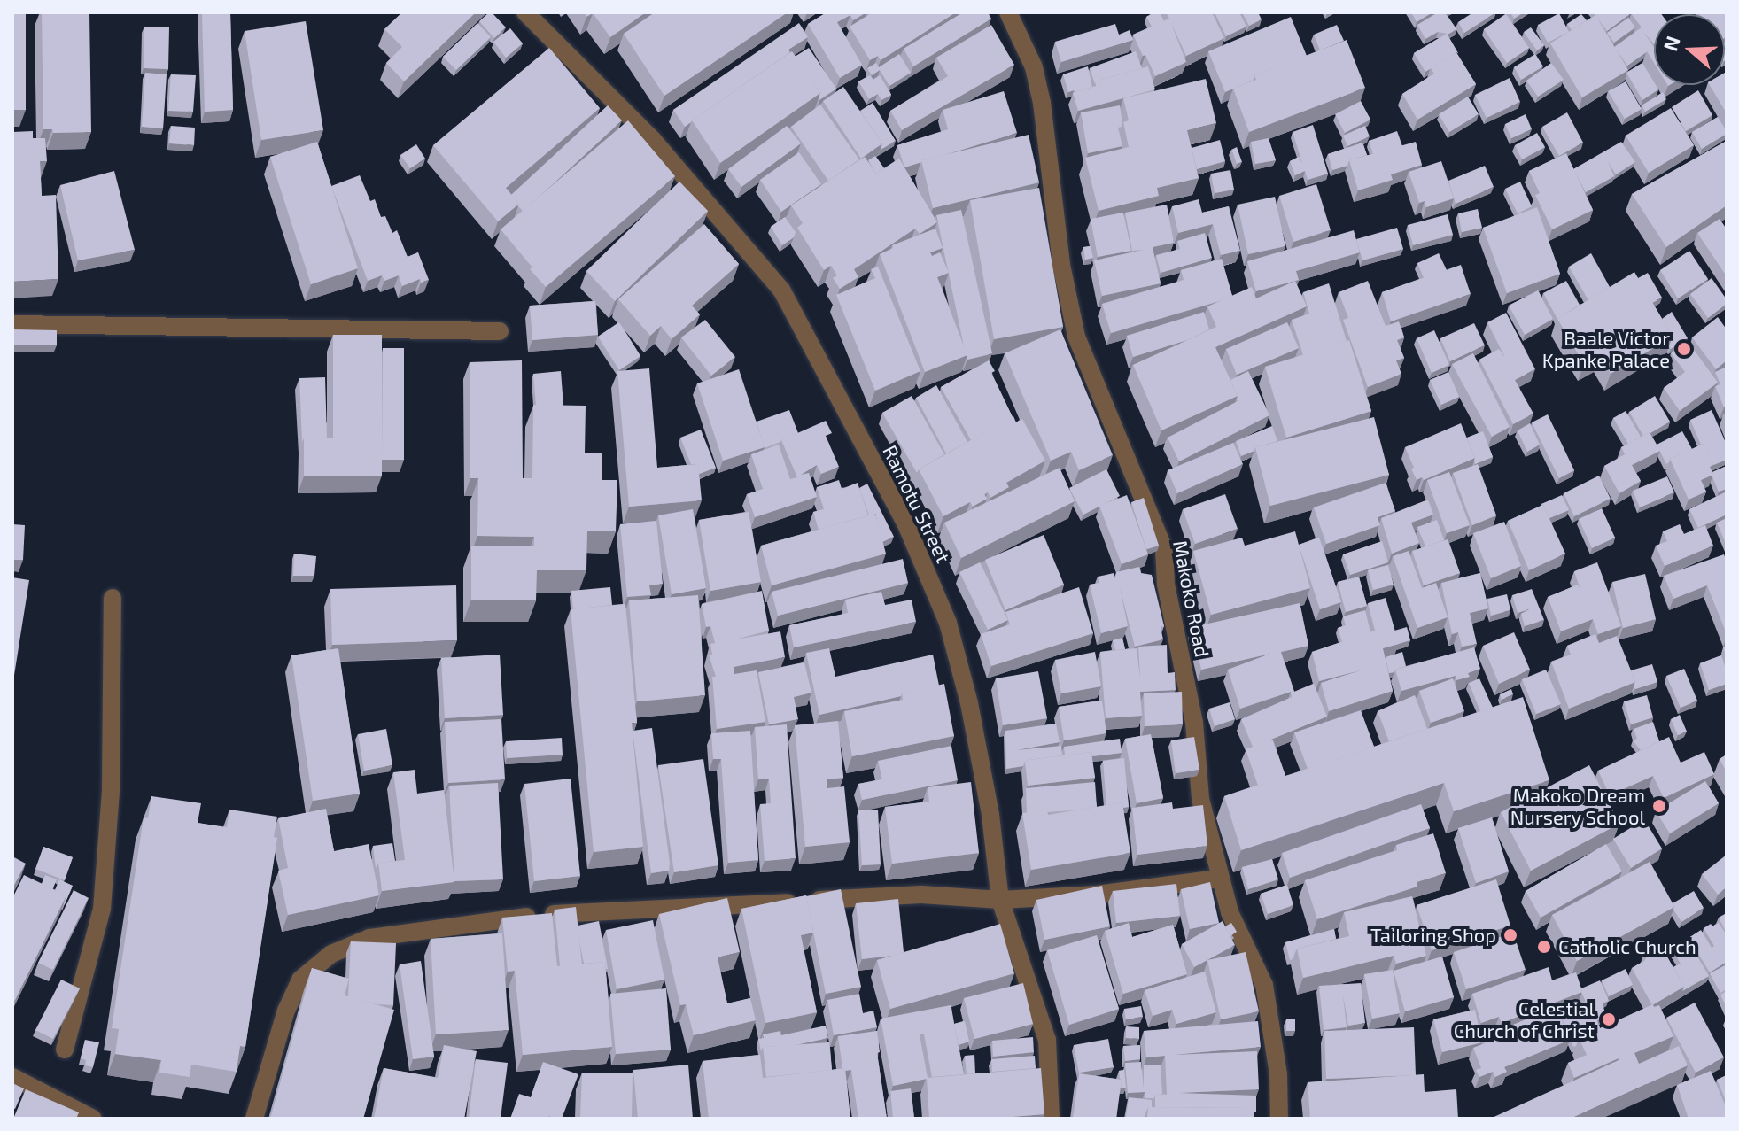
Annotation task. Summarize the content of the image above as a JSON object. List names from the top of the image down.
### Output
{
  "streets": {
    "street": ["Ramotu Street", "Makoko Road"]
  },
  "places": [
    "Baale Victor Kpanke Palace",
    "Makoko Dream Nursery School",
    "Tailoring Shop",
    "Catholic Church",
    "Celestial Church of Christ"
  ],
  "north": "left"
}
